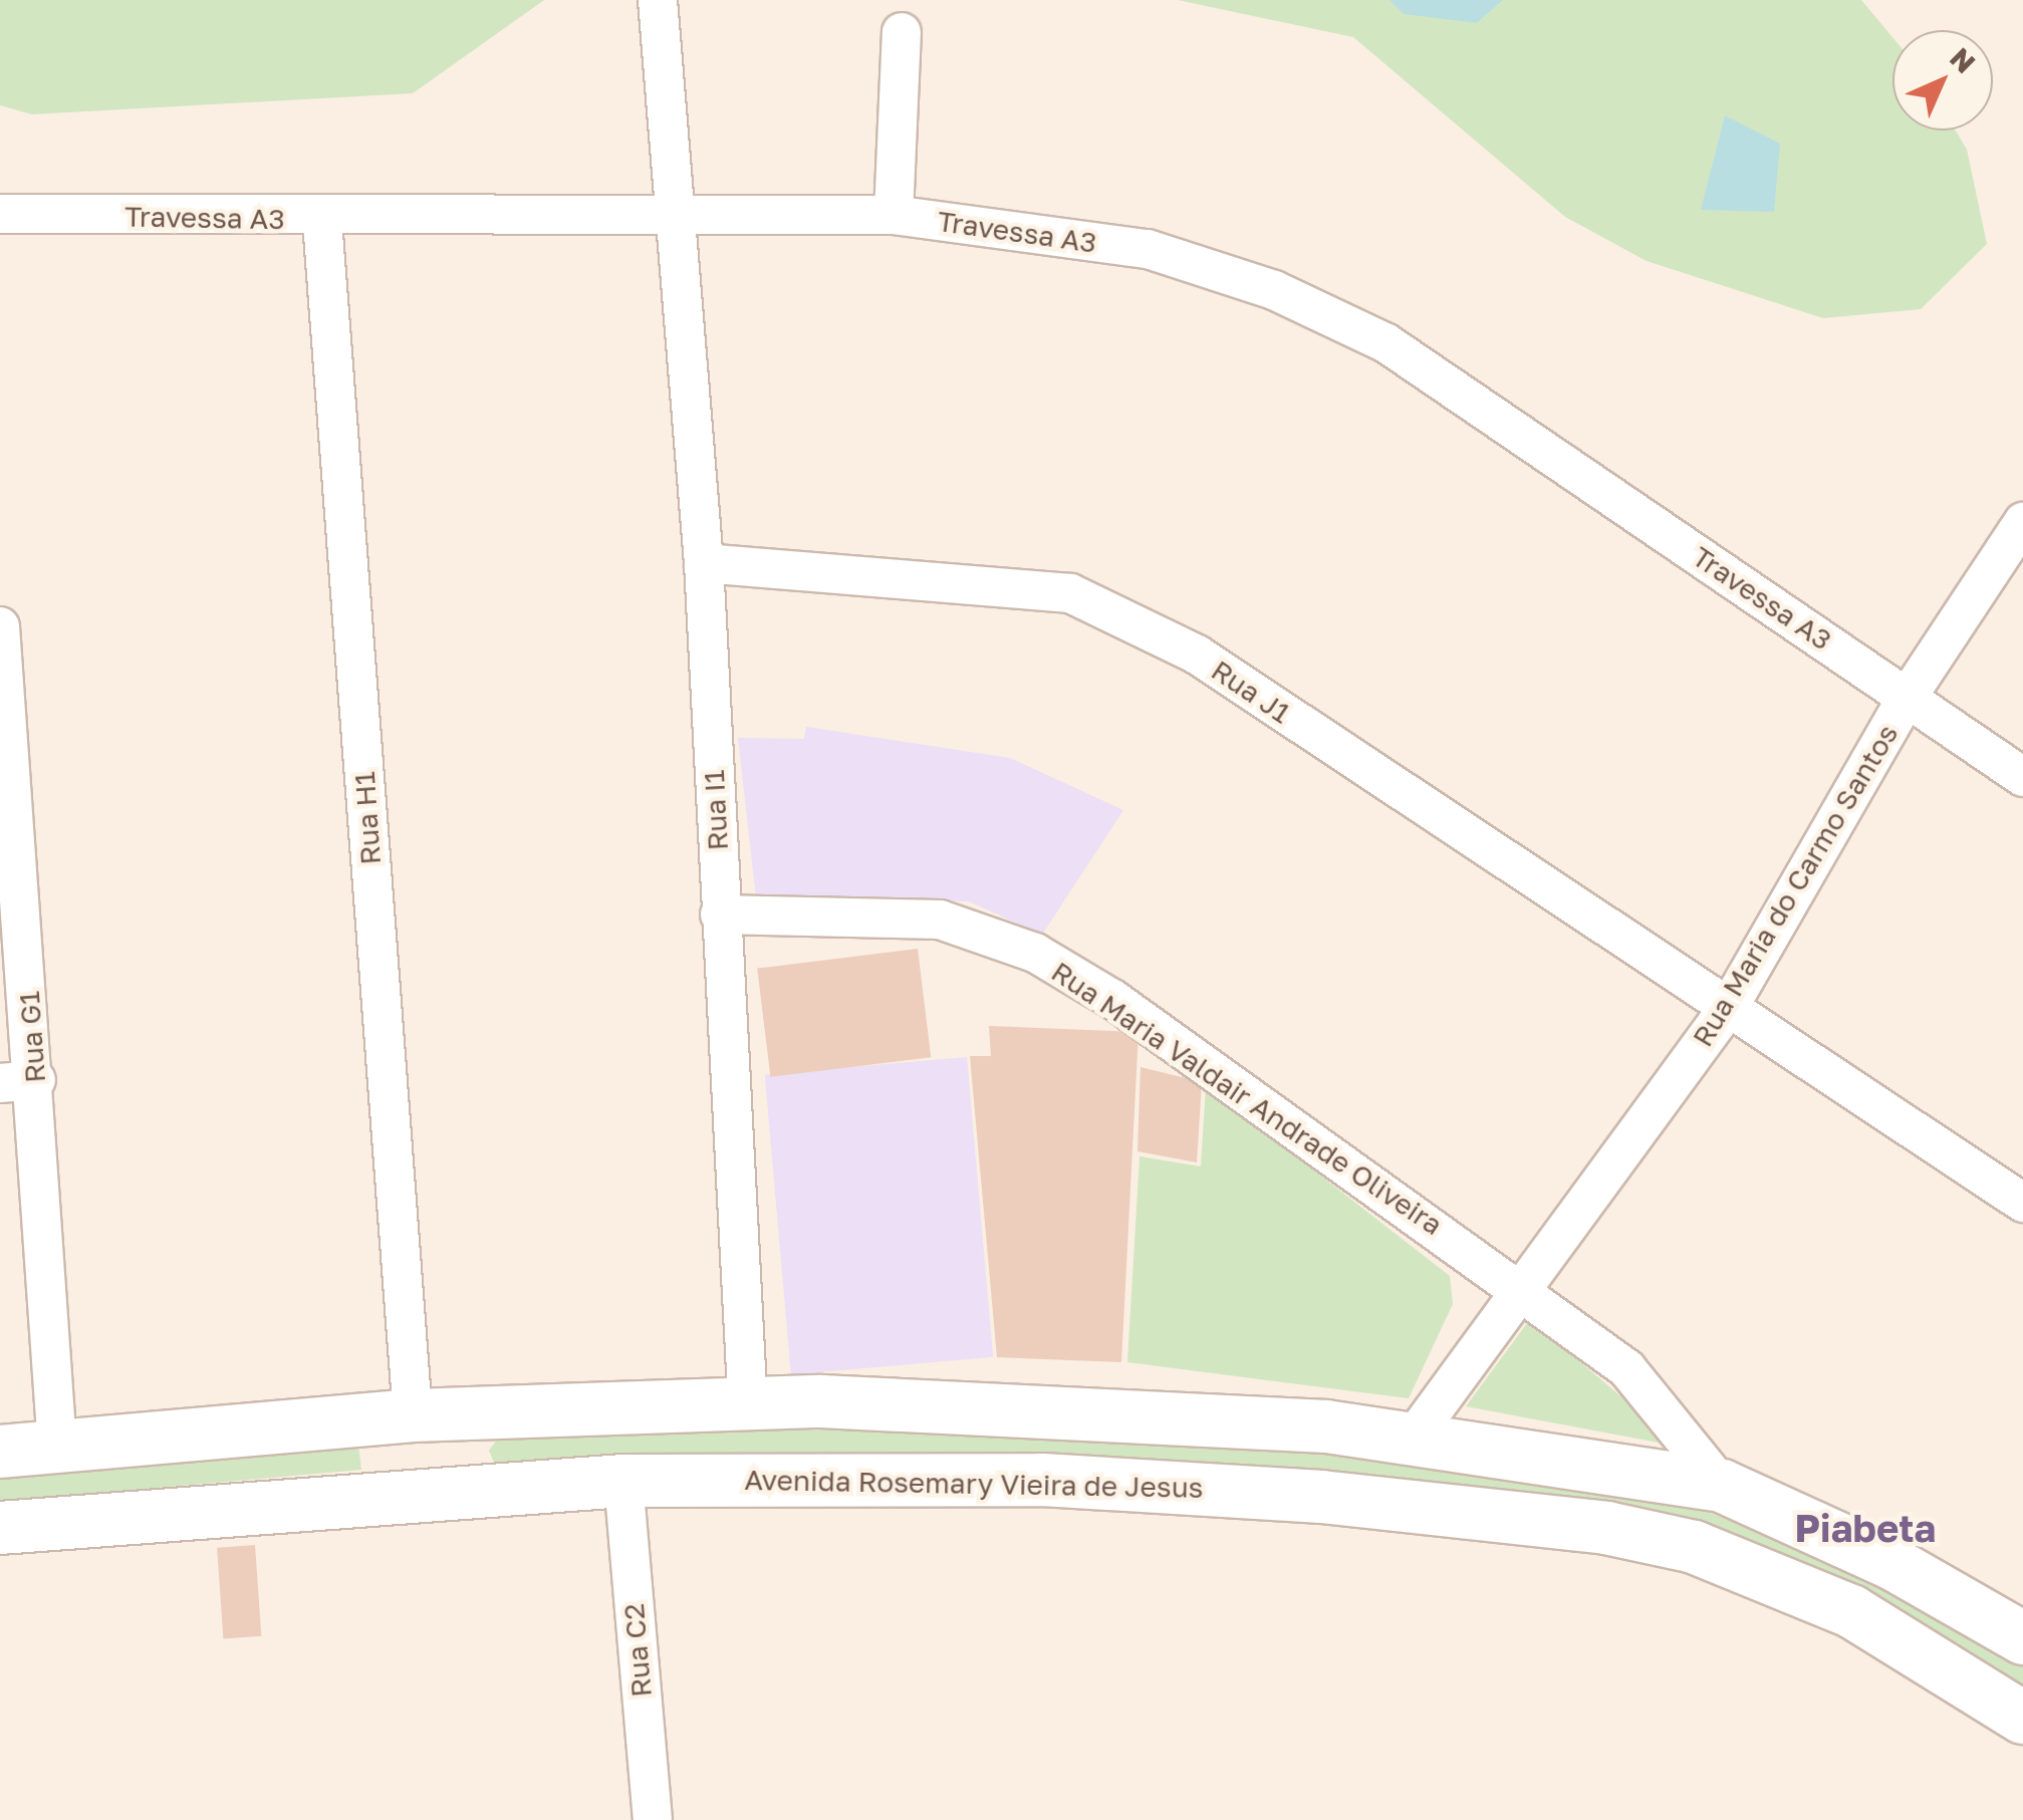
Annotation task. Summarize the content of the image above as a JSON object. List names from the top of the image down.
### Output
{
  "streets": {
    "street": [
      "Travessa A3",
      "Rua J1",
      "Rua I1",
      "Rua H1",
      "Rua Maria do Carmo Santos",
      "Rua G1",
      "Rua Maria Valdair Andrade Oliveira",
      "Avenida Rosemary Vieira de Jesus",
      "Rua C2"
    ]
  },
  "crossings": [
    ["Travessa A3", "Rua I1"],
    ["Travessa A3", "Rua H1"],
    ["Travessa A3", "Rua Maria do Carmo Santos"],
    ["Rua J1", "Rua I1"],
    ["Rua J1", "Rua Maria do Carmo Santos"],
    ["Rua I1", "Rua Maria Valdair Andrade Oliveira"],
    ["Rua Maria do Carmo Santos", "Rua Maria Valdair Andrade Oliveira"],
    ["Avenida Rosemary Vieira de Jesus", "Rua C2"]
  ],
  "districts": ["Piabeta"],
  "north": "top right"
}
